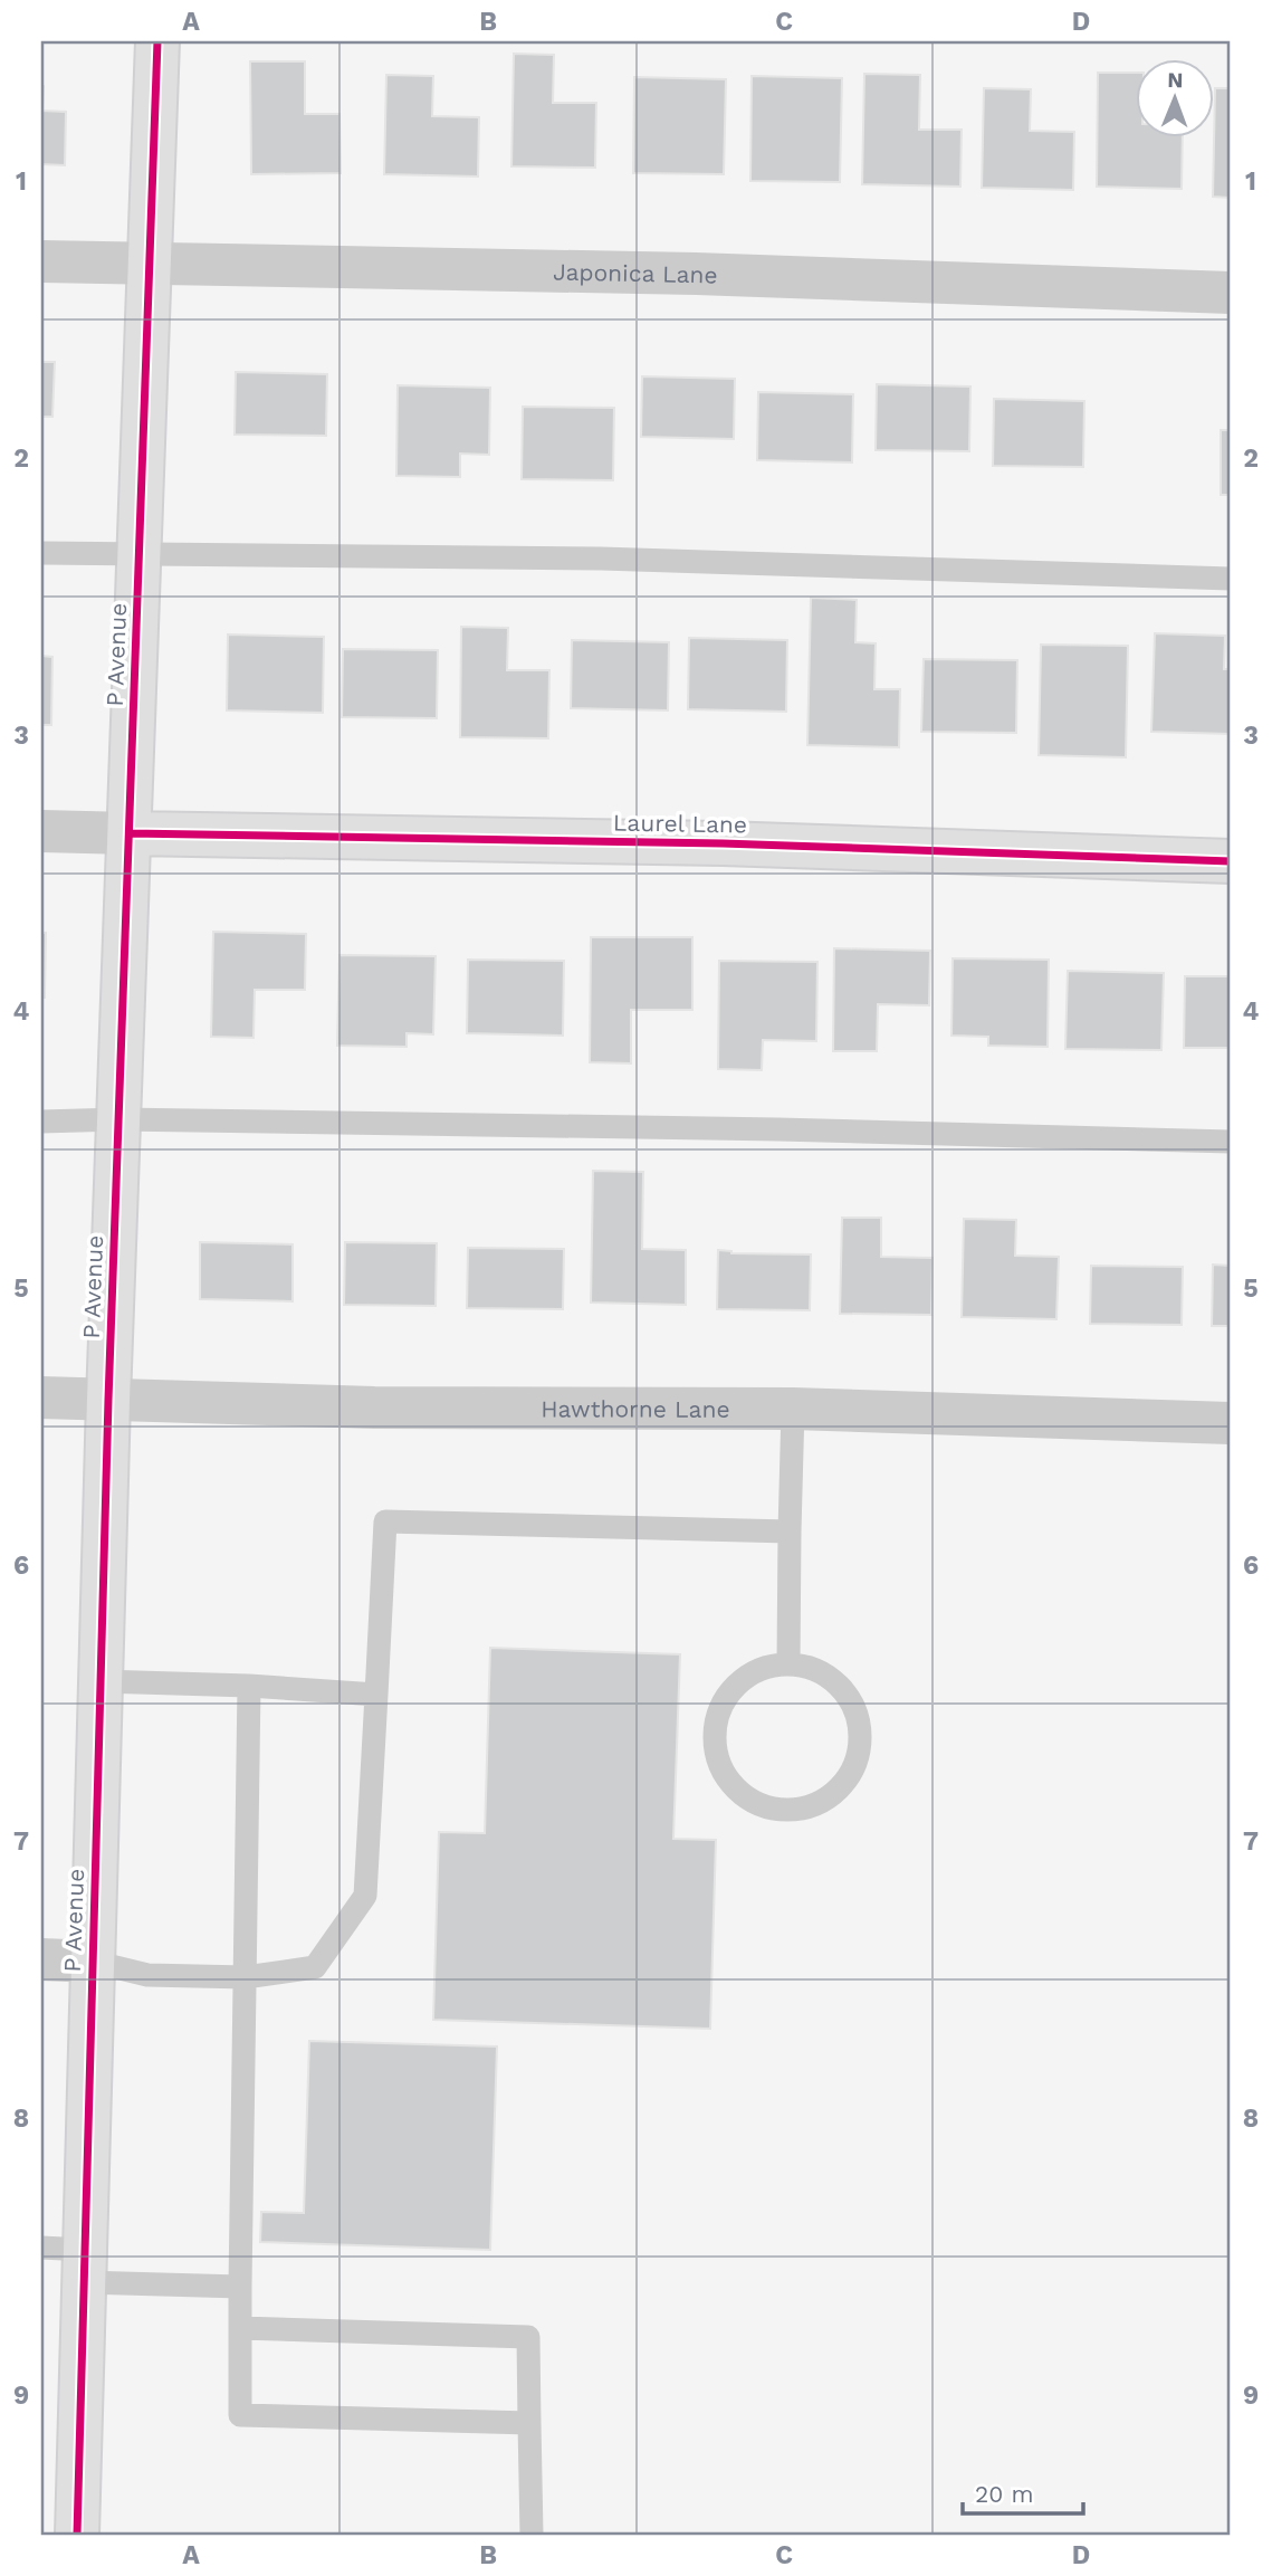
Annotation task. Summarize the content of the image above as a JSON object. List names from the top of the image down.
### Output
{
  "streets": {
    "street": [
      "Japonica Lane",
      "P Avenue",
      "Laurel Lane",
      "Hawthorne Lane"
    ]
  },
  "crossings": [
    ["Japonica Lane", "P Avenue"],
    ["P Avenue", "Laurel Lane"],
    ["P Avenue", "Hawthorne Lane"]
  ],
  "scale_bar": "20 m",
  "north": "top",
  "grid": {
    "columns": [
      "A",
      "B",
      "C",
      "D"
    ],
    "rows": [
      "1",
      "2",
      "3",
      "4",
      "5",
      "6",
      "7",
      "8",
      "9"
    ]
  }
}
